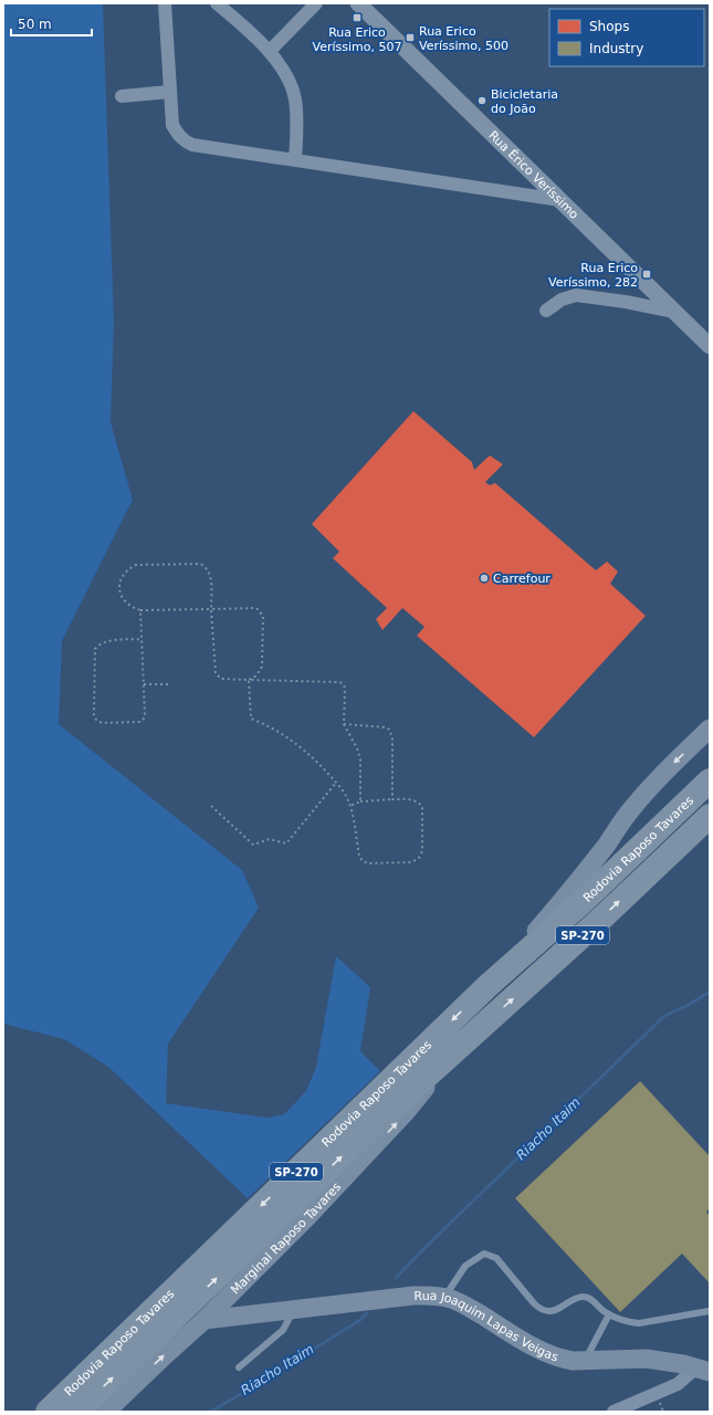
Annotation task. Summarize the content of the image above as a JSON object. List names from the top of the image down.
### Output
{
  "streets": {
    "highway": ["Rodovia Raposo Tavares", "SP-270"],
    "main road": ["Marginal Raposo Tavares", "Rua Joaquim Lapas Veigas"],
    "street": ["Rua Érico Veríssimo"]
  },
  "crossings": [
    ["Rodovia Raposo Tavares", "Marginal Raposo Tavares"],
    ["Marginal Raposo Tavares", "Rua Joaquim Lapas Veigas"]
  ],
  "one_way": ["Marginal Raposo Tavares"],
  "water": ["Riacho Itaim"],
  "places": {
    "transit": ["Rua Erico Veríssimo, 507", "Rua Erico Veríssimo, 500", "Rua Erico Veríssimo, 282"],
    "other": ["Bicicletaria do João", "Carrefour"]
  },
  "legend": ["Shops", "Industry"],
  "scale_bar": "50 m"
}
